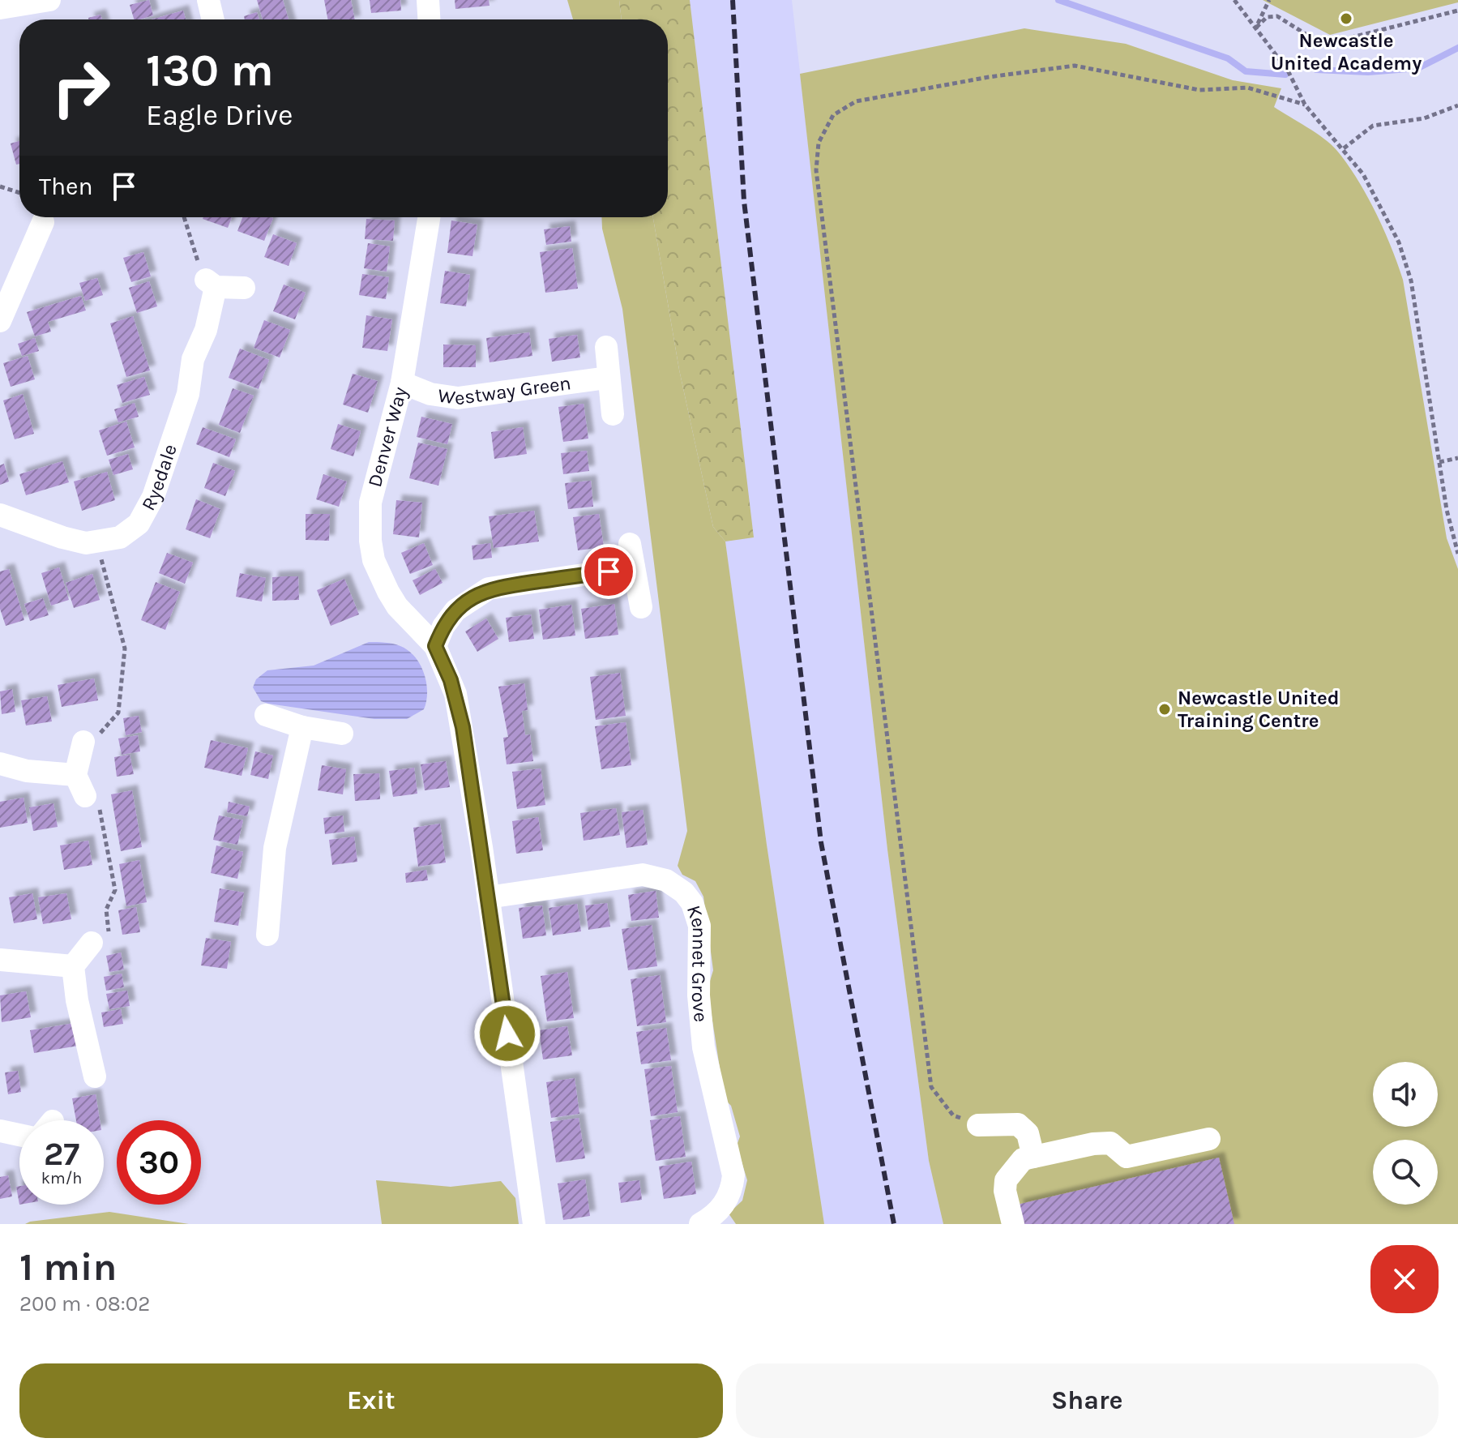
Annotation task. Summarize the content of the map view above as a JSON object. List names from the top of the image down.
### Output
{
  "streets": {
    "street": [
      "Westway Green",
      "Denver Way",
      "Ryedale",
      "Kennet Grove"
    ]
  },
  "crossings": [
    ["Westway Green", "Denver Way"],
    ["Denver Way", "Kennet Grove"]
  ],
  "places": ["Newcastle United Academy", "Newcastle United Training Centre"],
  "page": {
    "turn": ["130 m", "Eagle Drive"],
    "then": "Then",
    "speed": "27 km/h",
    "limit": "30",
    "heading": ["1 min", "200 m · 08:02"],
    "buttons": ["Exit", "Share"]
  }
}
